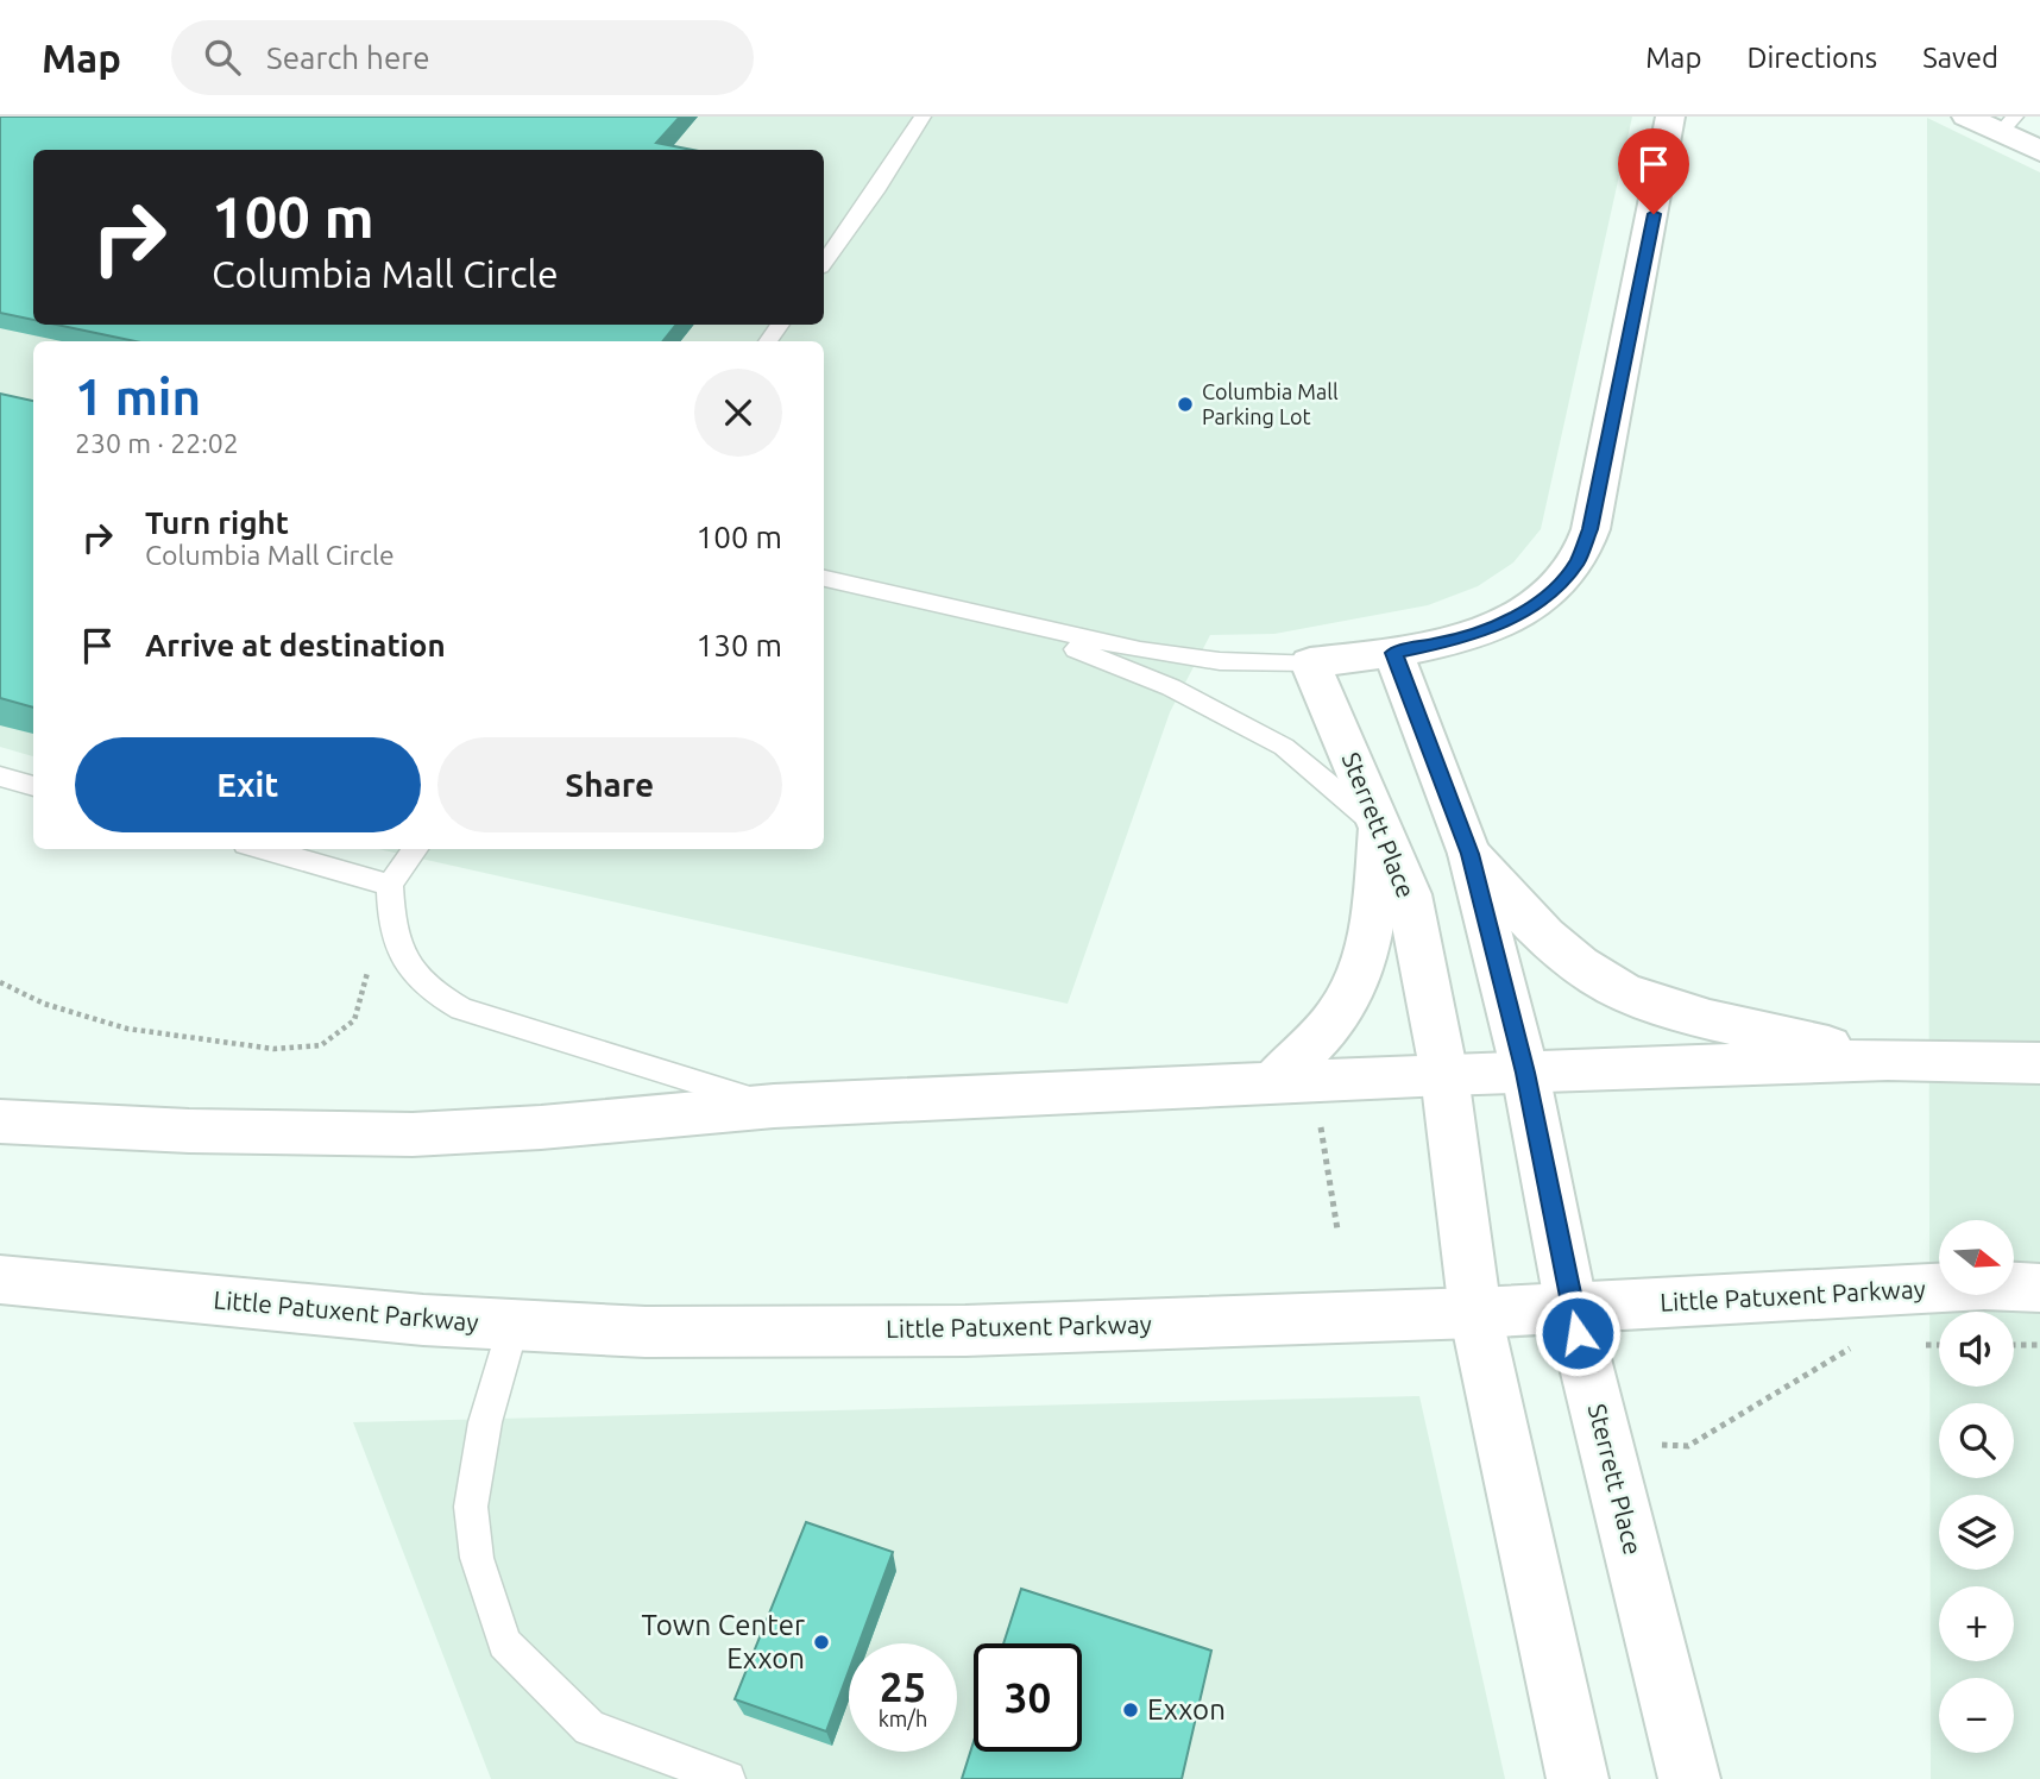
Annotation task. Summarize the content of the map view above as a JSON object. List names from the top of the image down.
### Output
{
  "streets": {
    "main road": ["Sterrett Place", "Little Patuxent Parkway"]
  },
  "crossings": [
    ["Sterrett Place", "Little Patuxent Parkway"]
  ],
  "places": ["Columbia Mall Parking Lot", "Town Center Exxon", "Exxon"],
  "north": "right",
  "page": {
    "header": "Map",
    "search": "Search here",
    "nav": ["Map", "Directions", "Saved"],
    "turn": ["100 m", "Columbia Mall Circle"],
    "heading": ["1 min", "230 m · 22:02"],
    "list": [
      {
        "name": "Turn right",
        "note": "Columbia Mall Circle",
        "value": "100 m"
      },
      {
        "name": "Arrive at destination",
        "value": "130 m"
      }
    ],
    "buttons": ["Exit", "Share"],
    "map_buttons": ["+", "−"],
    "speed": "25 km/h",
    "limit": "30"
  }
}
